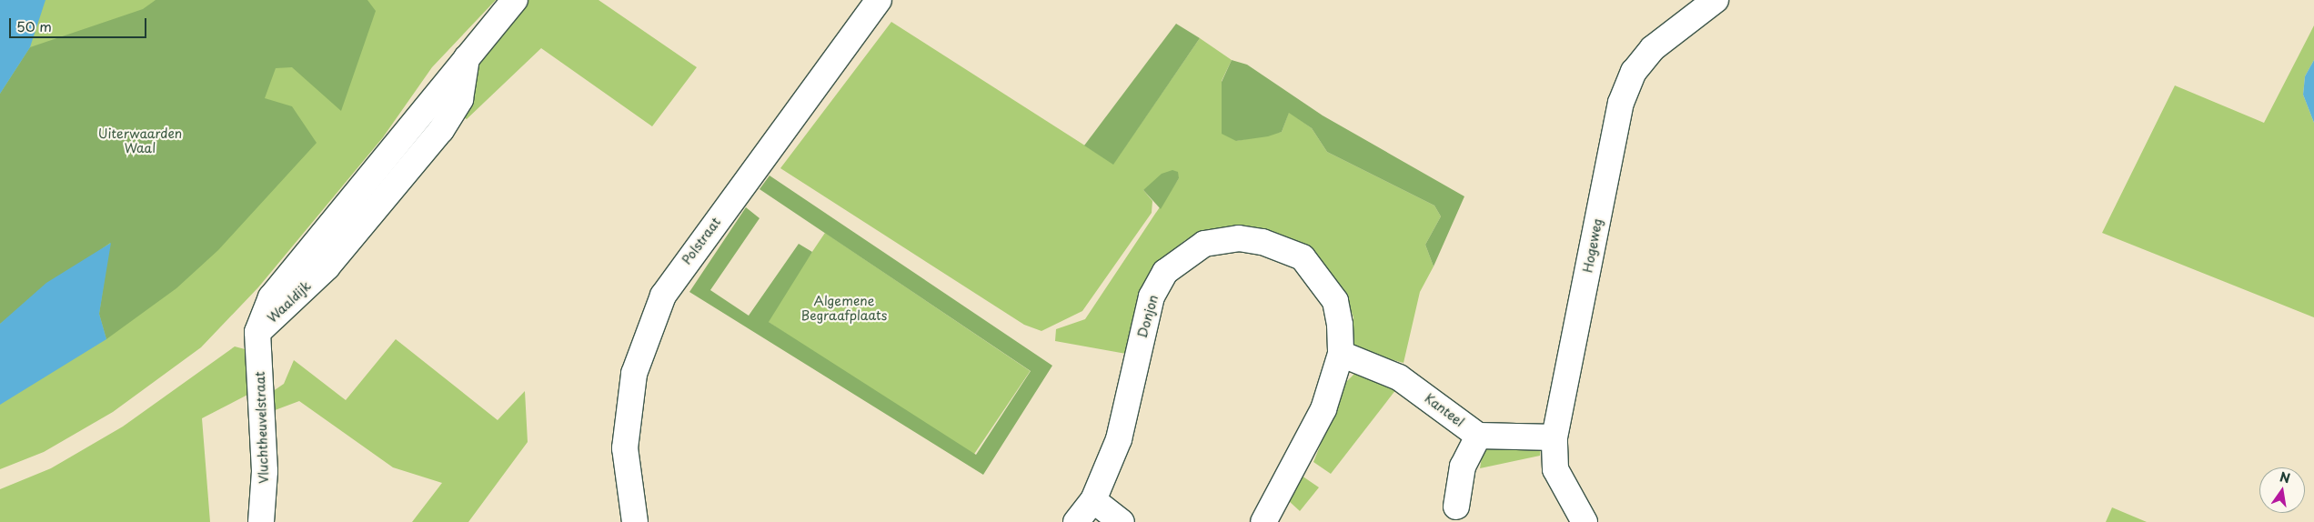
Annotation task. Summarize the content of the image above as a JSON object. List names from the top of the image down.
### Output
{
  "streets": {
    "street": [
      "Polstraat",
      "Hogeweg",
      "Waaldijk",
      "Donjon",
      "Kanteel",
      "Vluchtheuvelstraat"
    ]
  },
  "crossings": [
    ["Waaldijk", "Vluchtheuvelstraat"],
    ["Donjon", "Kanteel"]
  ],
  "parks": ["Uiterwaarden Waal", "Algemene Begraafplaats"],
  "scale_bar": "50 m",
  "north": "top"
}
